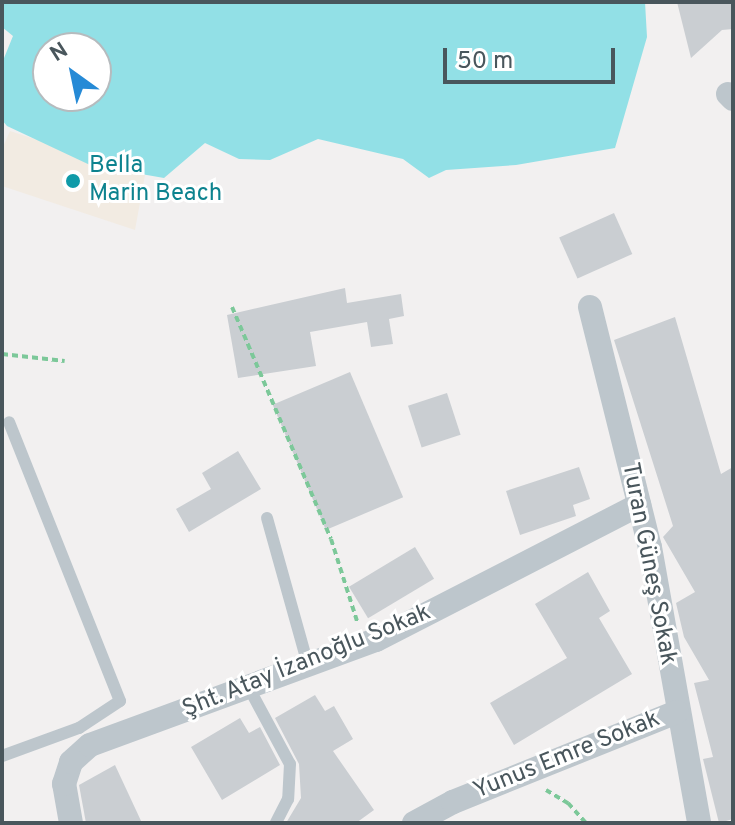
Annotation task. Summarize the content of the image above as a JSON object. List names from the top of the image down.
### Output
{
  "streets": {
    "street": ["Turan Güneş Sokak", "Şht. Atay İzanoğlu Sokak", "Yunus Emre Sokak"]
  },
  "crossings": [
    ["Turan Güneş Sokak", "Şht. Atay İzanoğlu Sokak"],
    ["Turan Güneş Sokak", "Yunus Emre Sokak"]
  ],
  "places": ["Bella Marin Beach"],
  "scale_bar": "50 m",
  "north": "top left"
}
